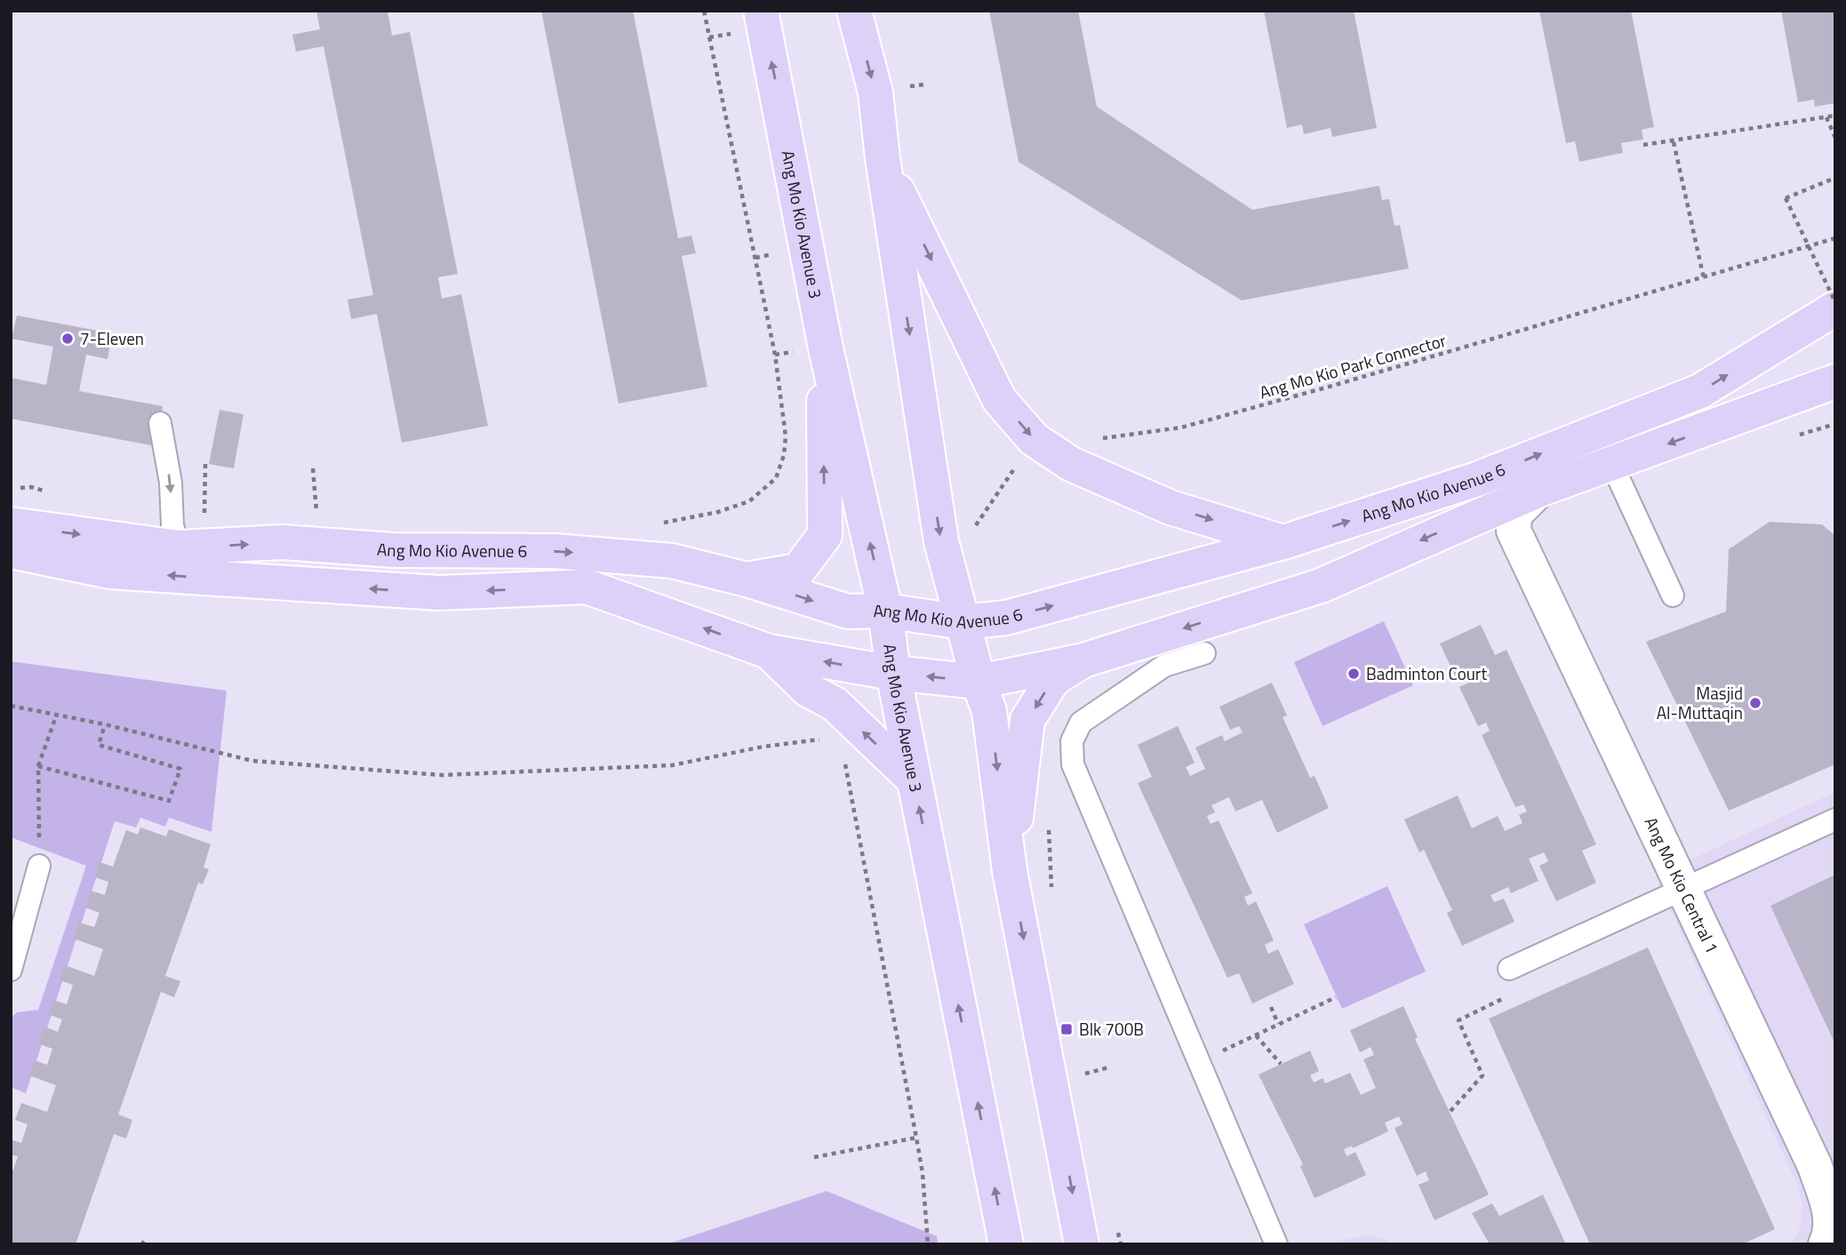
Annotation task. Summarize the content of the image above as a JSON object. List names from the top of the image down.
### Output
{
  "streets": {
    "main road": ["Ang Mo Kio Avenue 3", "Ang Mo Kio Avenue 6"],
    "street": ["Ang Mo Kio Central 1"],
    "path": ["Ang Mo Kio Park Connector"]
  },
  "crossings": [
    ["Ang Mo Kio Avenue 3", "Ang Mo Kio Avenue 6"]
  ],
  "places": {
    "other": ["7-Eleven", "Badminton Court", "Masjid Al-Muttaqin"],
    "transit": ["Blk 700B"]
  }
}
